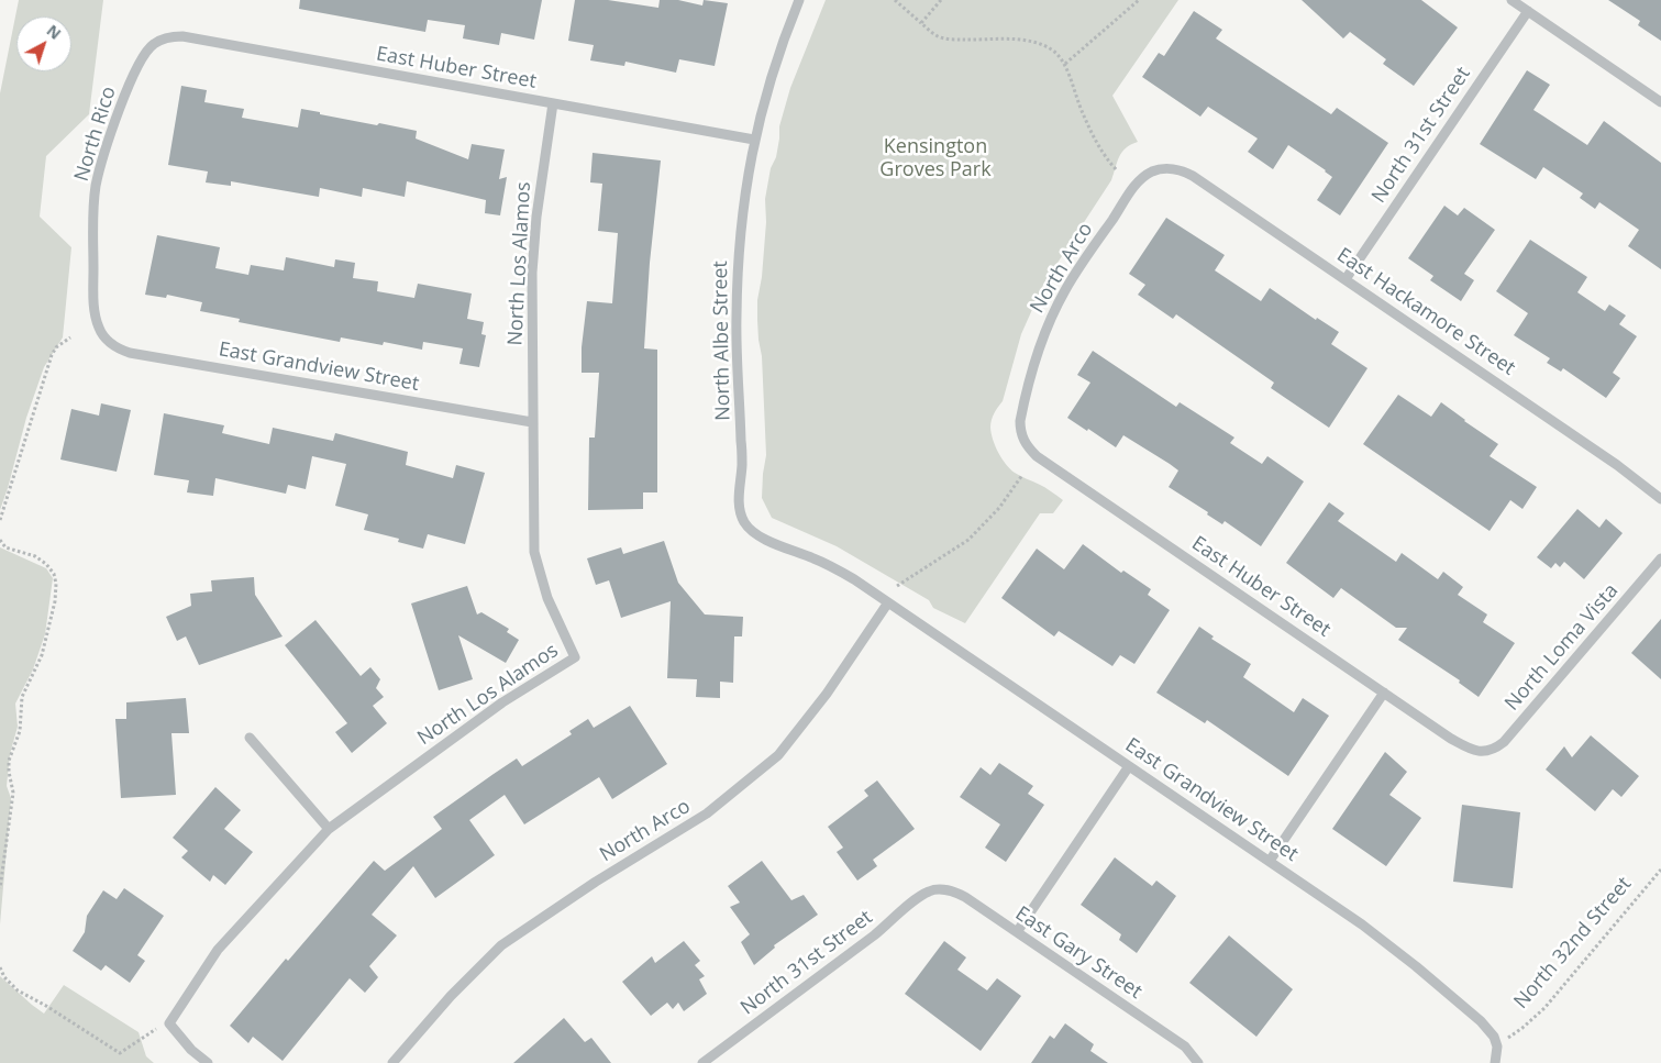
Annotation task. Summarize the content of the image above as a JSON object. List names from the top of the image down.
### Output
{
  "streets": {
    "street": [
      "East Huber Street",
      "North Rico",
      "North 31st Street",
      "North Los Alamos",
      "North Arco",
      "East Hackamore Street",
      "North Albe Street",
      "East Grandview Street",
      "North Loma Vista",
      "East Gary Street"
    ],
    "path": ["North 32nd Street"]
  },
  "crossings": [
    ["East Huber Street", "North Rico"],
    ["East Huber Street", "North Los Alamos"],
    ["East Huber Street", "North Arco"],
    ["East Huber Street", "North Albe Street"],
    ["East Huber Street", "North Loma Vista"],
    ["North Rico", "East Grandview Street"],
    ["North 31st Street", "East Hackamore Street"],
    ["North 31st Street", "East Gary Street"],
    ["North Los Alamos", "East Grandview Street"],
    ["North Arco", "East Hackamore Street"],
    ["North Arco", "North Albe Street"],
    ["North Arco", "East Grandview Street"],
    ["North Albe Street", "East Grandview Street"],
    ["East Grandview Street", "North 32nd Street"]
  ],
  "parks": ["Kensington Groves Park"],
  "north": "top right"
}
